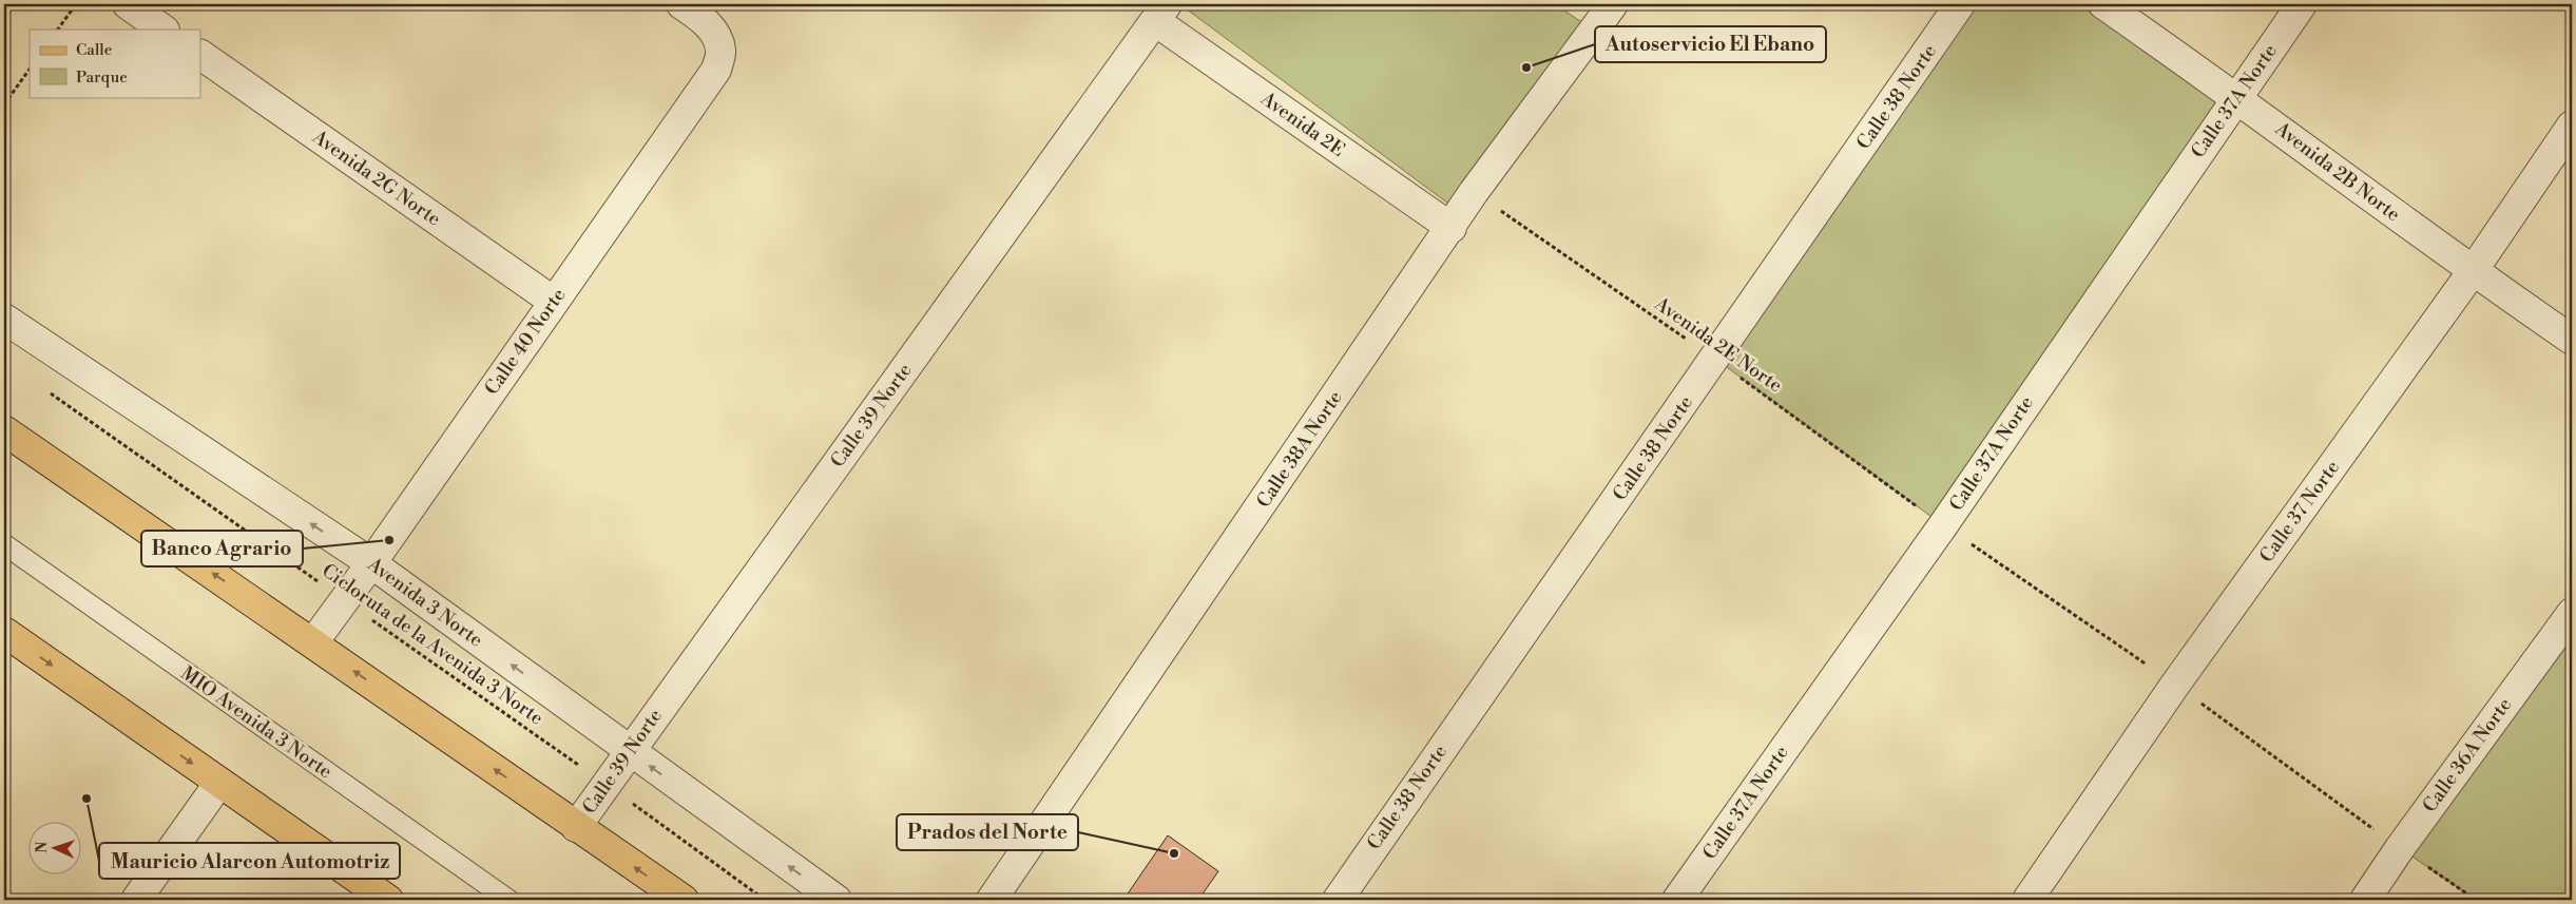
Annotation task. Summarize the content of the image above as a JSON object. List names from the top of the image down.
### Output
{
  "streets": {
    "street": [
      "Calle 38 Norte",
      "Calle 37A Norte",
      "Avenida 2E",
      "Avenida 2B Norte",
      "Avenida 2G Norte",
      "Calle 40 Norte",
      "Calle 39 Norte",
      "Calle 38A Norte",
      "Calle 37 Norte",
      "Avenida 3 Norte",
      "Calle 36A Norte"
    ],
    "lane": ["MIO Avenida 3 Norte"],
    "path": ["Avenida 2E Norte", "Cicloruta de la Avenida 3 Norte"]
  },
  "crossings": [
    ["Calle 38 Norte", "Avenida 2E Norte"],
    ["Calle 37A Norte", "Avenida 2B Norte"],
    ["Calle 37A Norte", "Avenida 2E Norte"],
    ["Avenida 2E", "Calle 39 Norte"],
    ["Avenida 2E", "Calle 38A Norte"],
    ["Avenida 2B Norte", "Calle 37 Norte"],
    ["Avenida 2G Norte", "Calle 40 Norte"],
    ["Calle 40 Norte", "Avenida 3 Norte"],
    ["Calle 40 Norte", "Cicloruta de la Avenida 3 Norte"],
    ["Avenida 2E Norte", "Calle 38A Norte"],
    ["Calle 39 Norte", "Avenida 3 Norte"],
    ["Calle 39 Norte", "Cicloruta de la Avenida 3 Norte"]
  ],
  "one_way": ["Avenida 3 Norte"],
  "places": [
    "Autoservicio El Ebano",
    "Banco Agrario",
    "Mauricio Alarcon Automotriz",
    "Prados del Norte"
  ],
  "legend": ["Calle", "Parque"],
  "north": "left"
}
